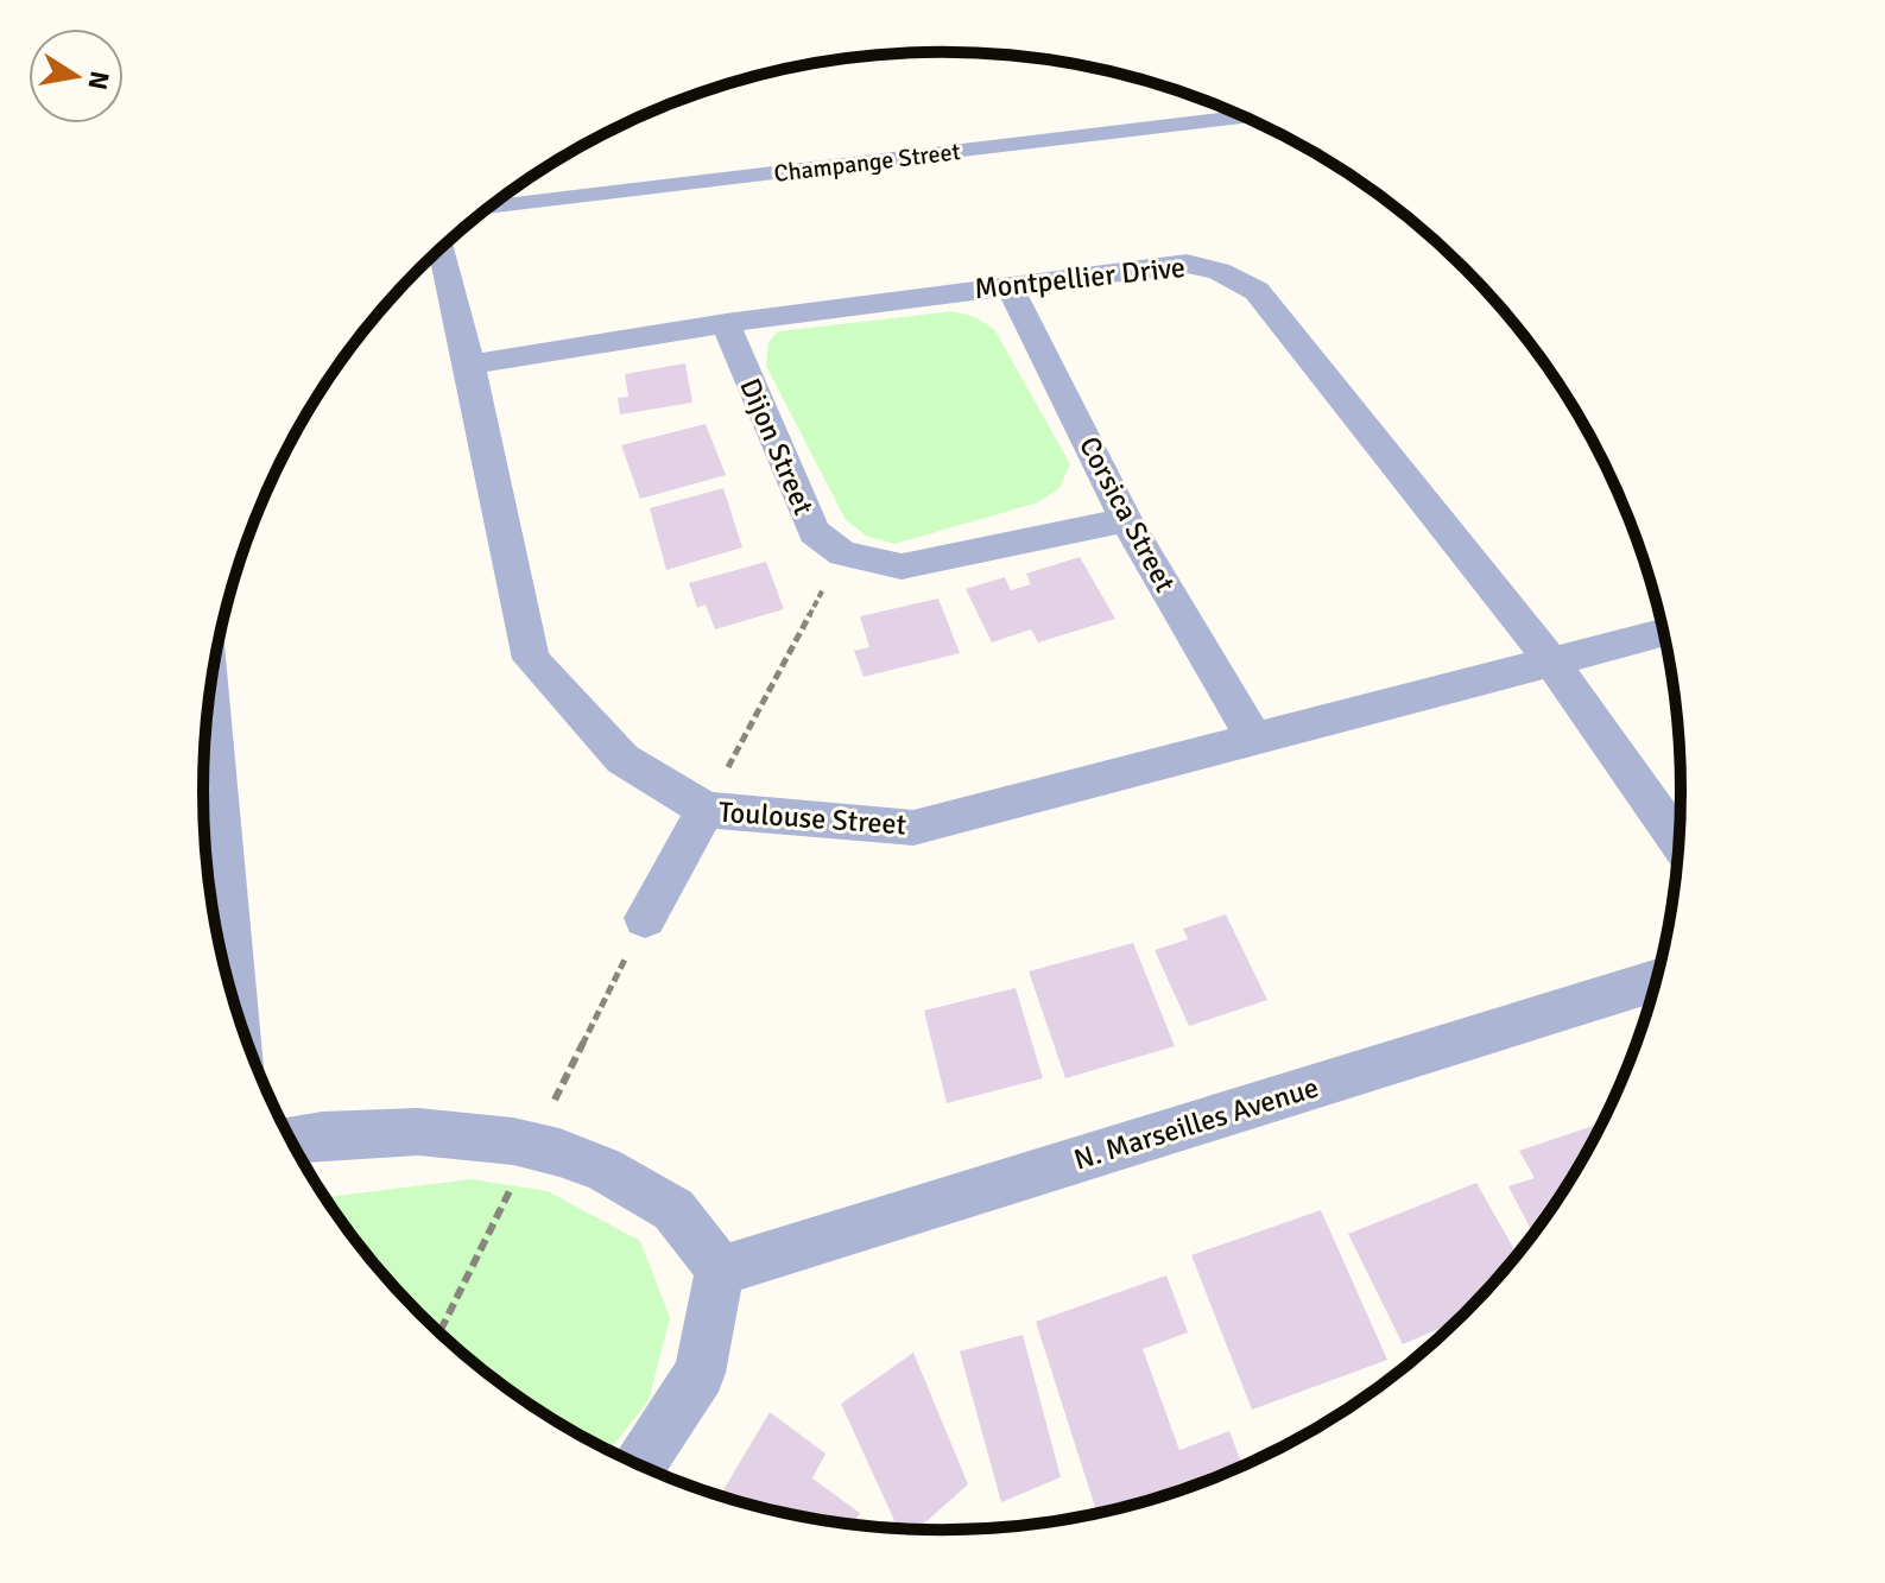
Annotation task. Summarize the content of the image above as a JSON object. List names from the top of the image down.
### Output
{
  "streets": {
    "street": [
      "Champange Street",
      "Montpellier Drive",
      "Dijon Street",
      "Corsica Street",
      "Toulouse Street",
      "N. Marseilles Avenue"
    ]
  },
  "crossings": [
    ["Montpellier Drive", "Dijon Street"],
    ["Montpellier Drive", "Corsica Street"],
    ["Montpellier Drive", "Toulouse Street"],
    ["Corsica Street", "Toulouse Street"]
  ],
  "north": "right"
}
